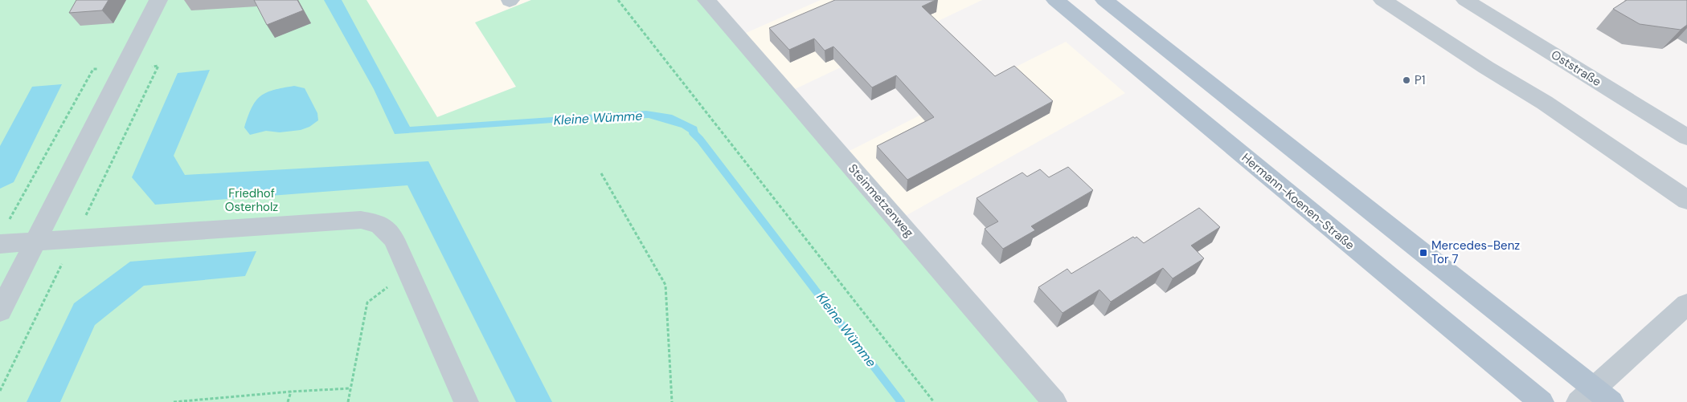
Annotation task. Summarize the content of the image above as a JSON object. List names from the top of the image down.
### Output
{
  "streets": {
    "main road": ["Hermann-Koenen-Straße"],
    "street": ["Oststraße", "Steinmetzenweg"]
  },
  "water": ["Kleine Wümme"],
  "parks": ["Friedhof Osterholz"],
  "places": {
    "other": ["P1"],
    "transit": ["Mercedes-Benz Tor 7"]
  }
}
